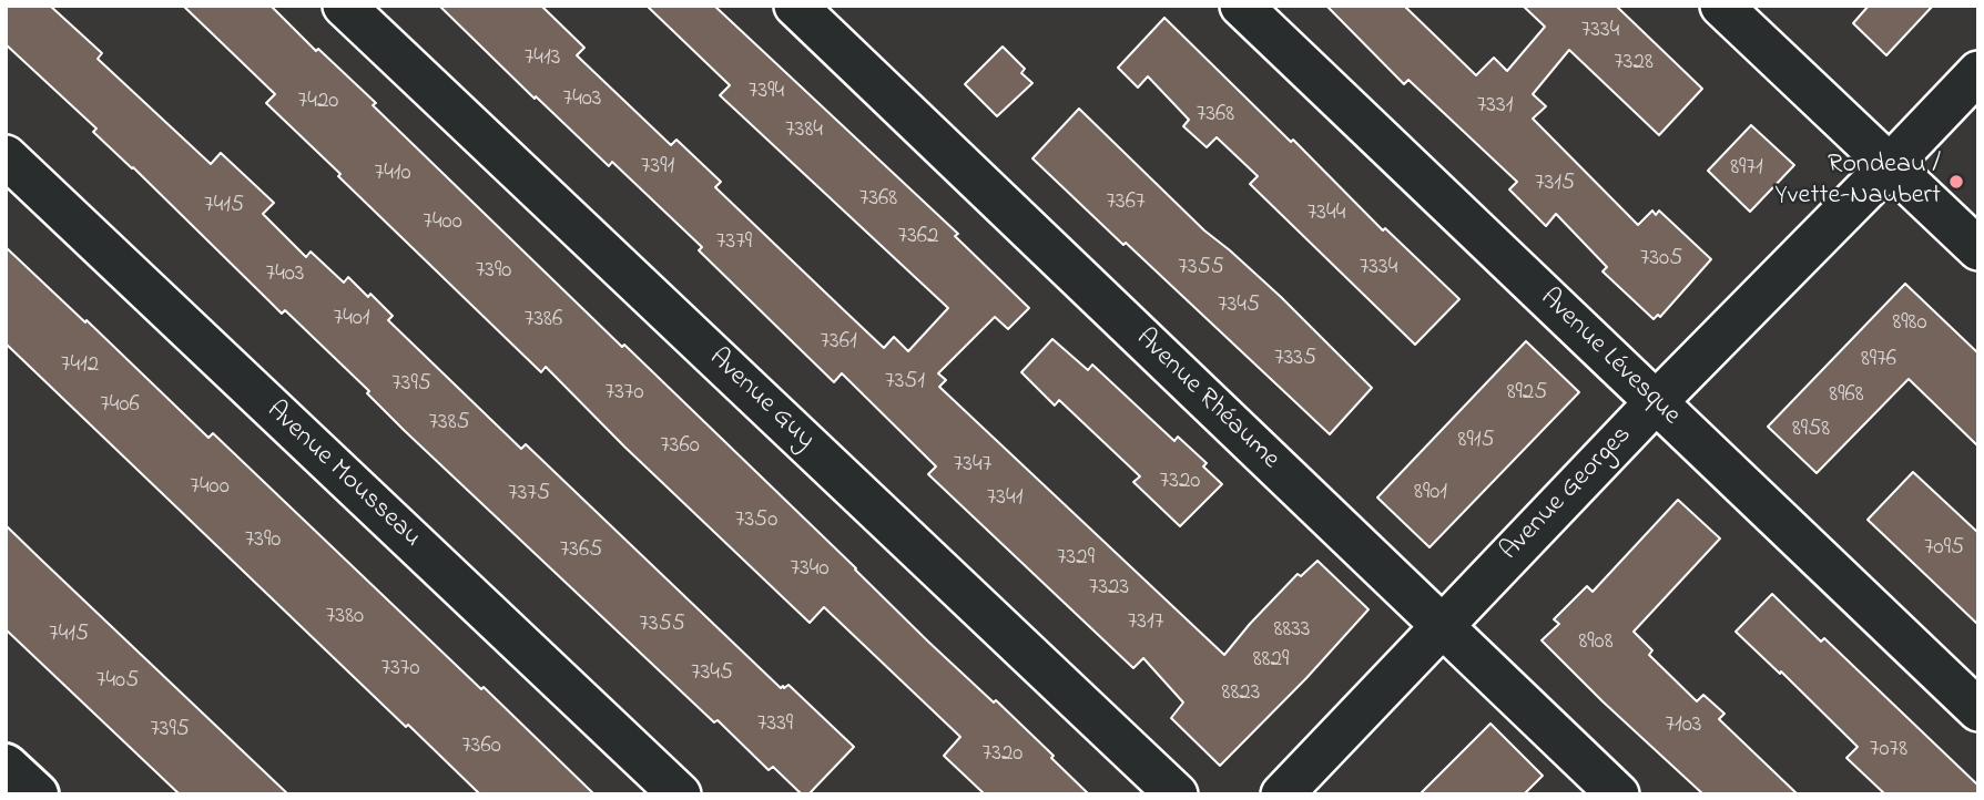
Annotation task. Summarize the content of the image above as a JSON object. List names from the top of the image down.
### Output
{
  "streets": {
    "street": [
      "Avenue Lévesque",
      "Avenue Guy",
      "Avenue Rhéaume",
      "Avenue Mousseau",
      "Avenue Georges"
    ]
  },
  "crossings": [
    ["Avenue Lévesque", "Avenue Georges"],
    ["Avenue Rhéaume", "Avenue Georges"]
  ],
  "places": ["Rondeau / Yvette-Naubert"],
  "house_numbers": [
    "7334",
    "7413",
    "7328",
    "7394",
    "7403",
    "7420",
    "7331",
    "7368",
    "7384",
    "7391",
    "8971",
    "7410",
    "7315",
    "7368",
    "7367",
    "7415",
    "7344",
    "7400",
    "7362",
    "7379",
    "7305",
    "7355",
    "7334",
    "7390",
    "7403",
    "7345",
    "7401",
    "7386",
    "8980",
    "7361",
    "7335",
    "8976",
    "7412",
    "7351",
    "7395",
    "7370",
    "8925",
    "8968",
    "7406",
    "7385",
    "8958",
    "8915",
    "7360",
    "7347",
    "7320",
    "7400",
    "8901",
    "7375",
    "7341",
    "7350",
    "7390",
    "7095",
    "7365",
    "7329",
    "7340",
    "7323",
    "7380",
    "7317",
    "7355",
    "8833",
    "7415",
    "8908",
    "8829",
    "7370",
    "7345",
    "7405",
    "8823",
    "7339",
    "7103",
    "7395",
    "7360",
    "7078",
    "7320"
  ]
}
